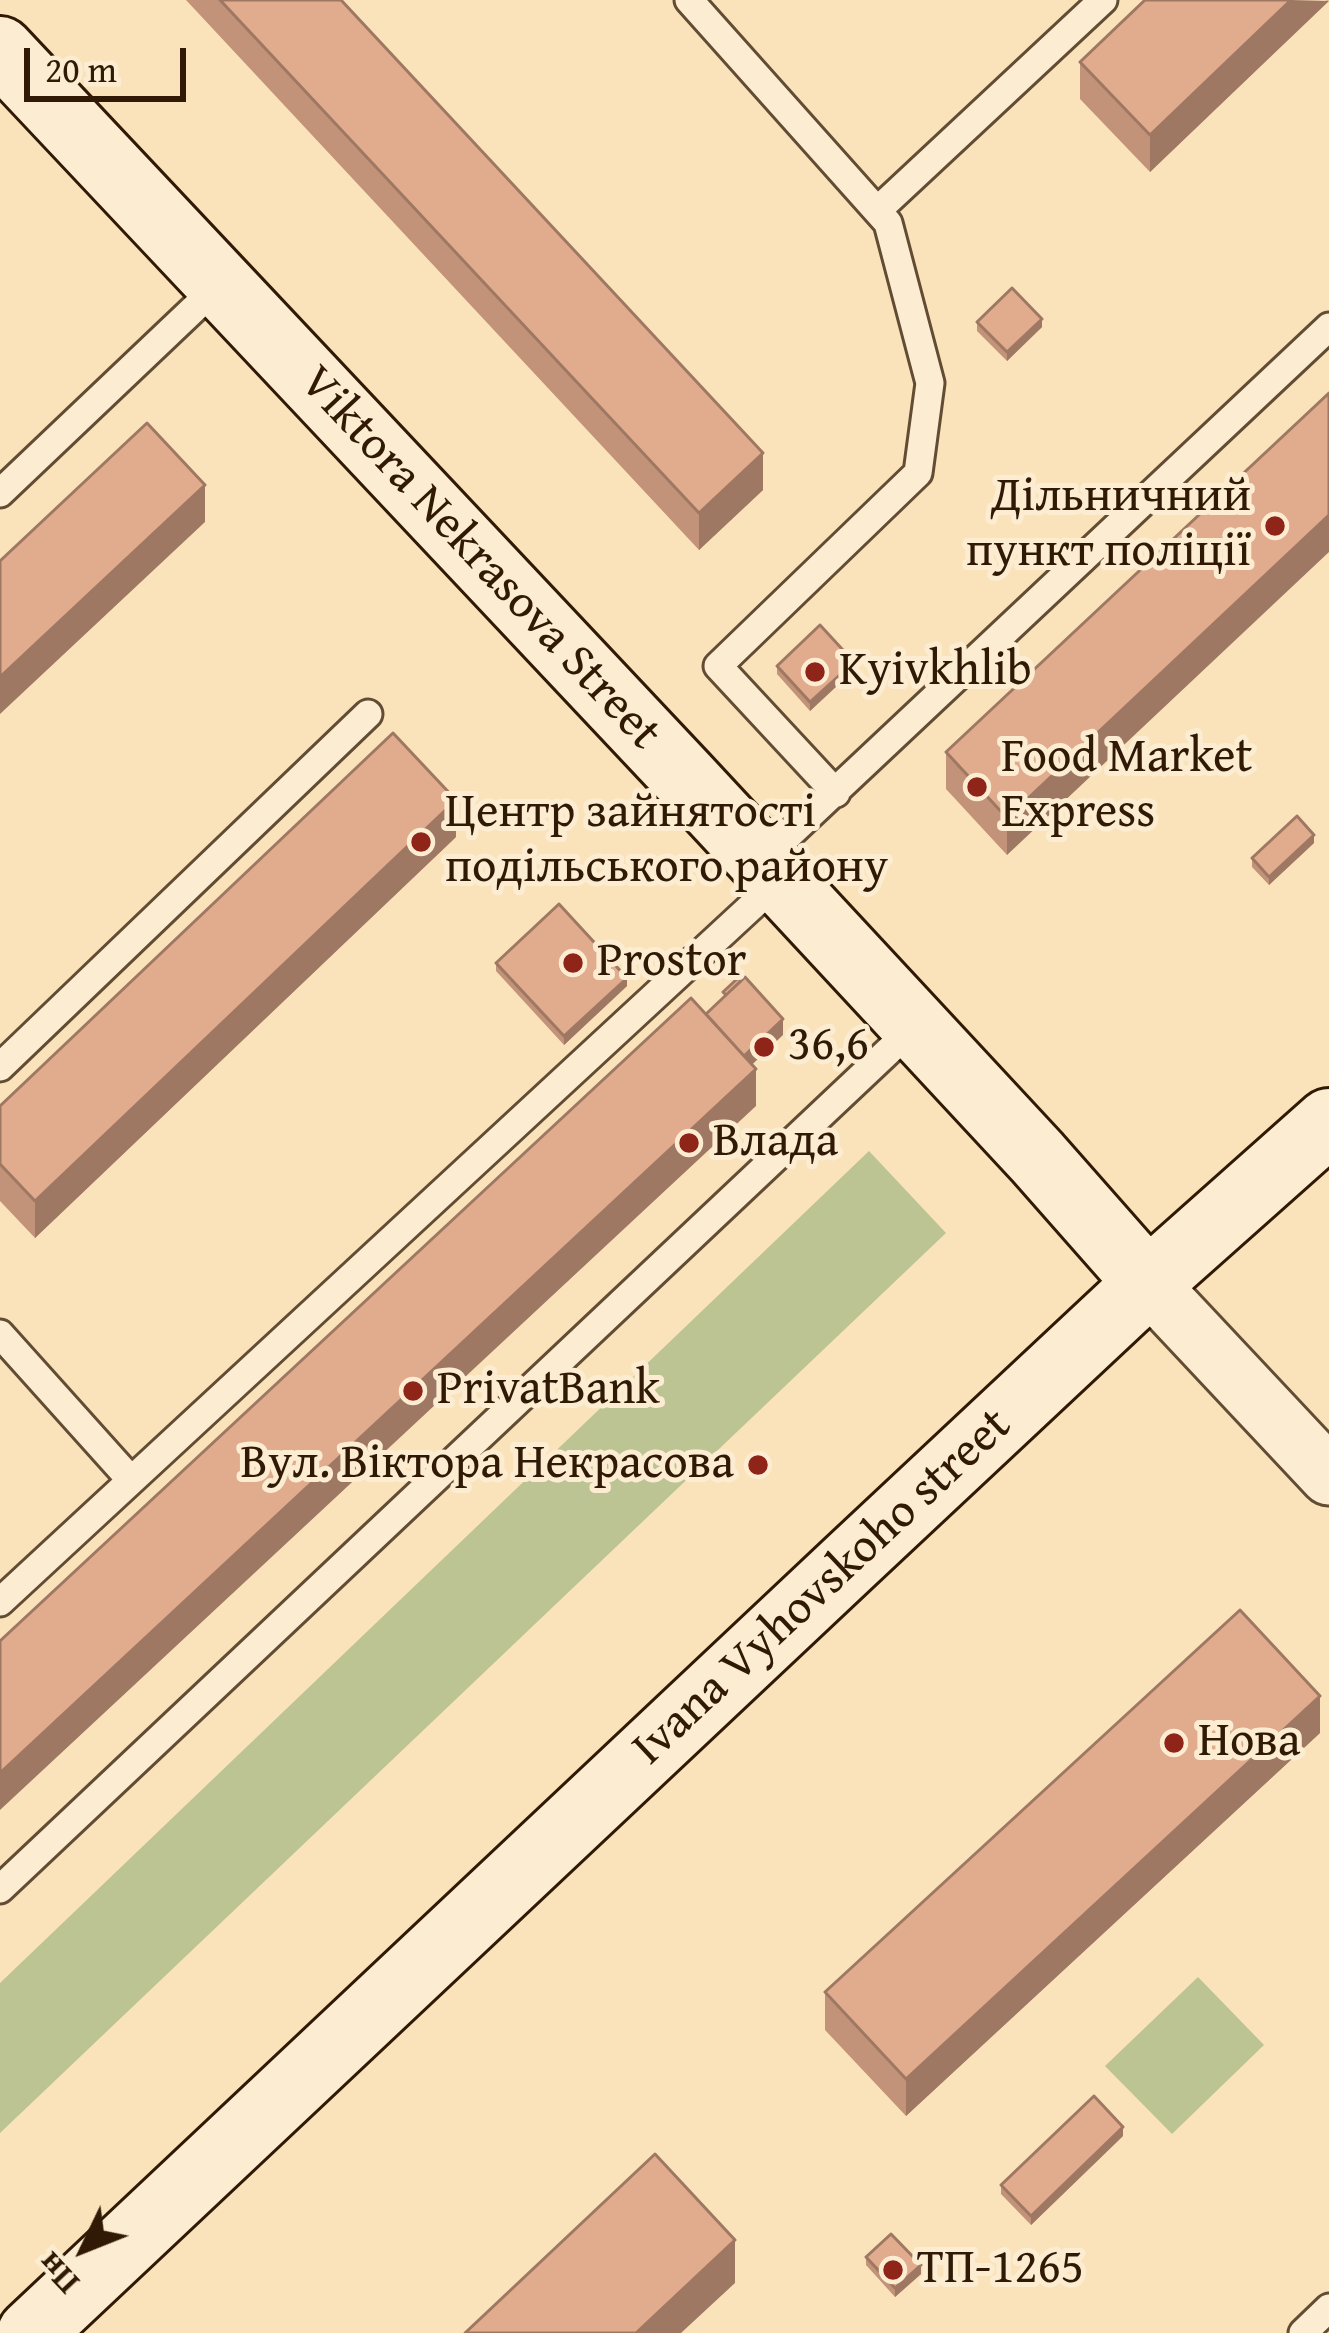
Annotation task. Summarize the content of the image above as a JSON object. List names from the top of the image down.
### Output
{
  "streets": {
    "main road": ["Viktora Nekrasova Street", "Ivana Vyhovskoho street"]
  },
  "crossings": [
    ["Viktora Nekrasova Street", "Ivana Vyhovskoho street"]
  ],
  "places": [
    "Дільничний пункт поліції",
    "Kyivkhlib",
    "Food Market Express",
    "Центр зайнятості подільського району",
    "Prostor",
    "36,6",
    "Влада",
    "PrivatBank",
    "Вул. Віктора Некрасова",
    "Нова",
    "ТП-1265"
  ],
  "scale_bar": "20 m",
  "north": "bottom left"
}
